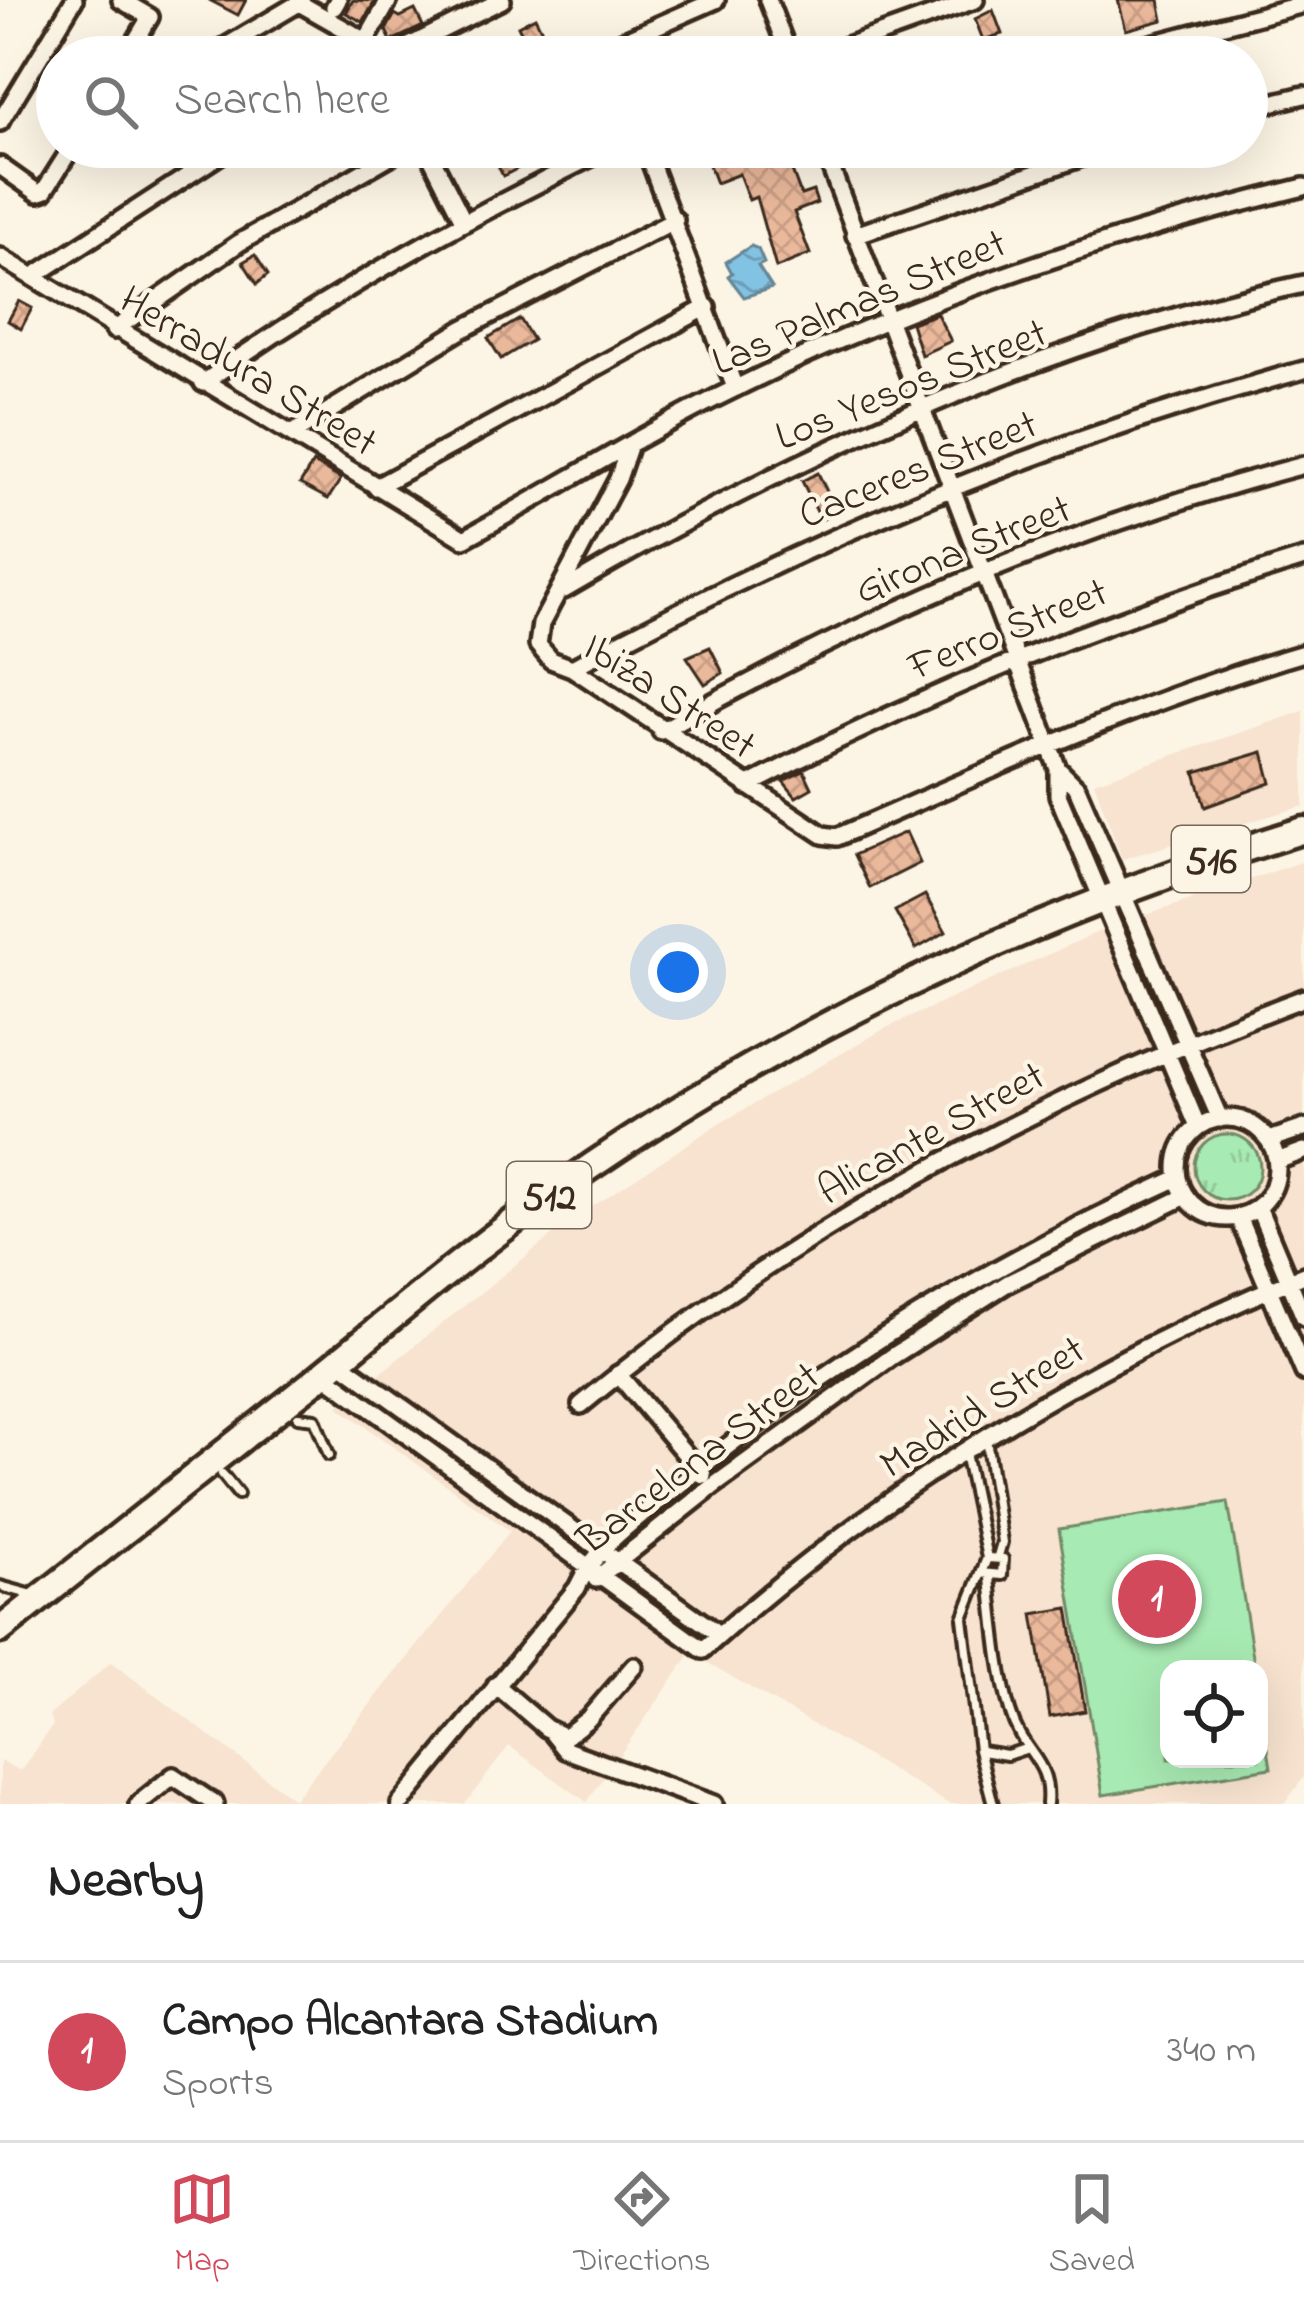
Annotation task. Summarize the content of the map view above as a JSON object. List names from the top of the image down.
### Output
{
  "streets": {
    "main road": ["516", "512"],
    "street": [
      "Las Palmas Street",
      "Herradura Street",
      "Los Yesos Street",
      "Caceres Street",
      "Girona Street",
      "Ferro Street",
      "Ibiza Street",
      "Alicante Street",
      "Madrid Street",
      "Barcelona Street"
    ]
  },
  "crossings": [
    ["Las Palmas Street", "Herradura Street"],
    ["Las Palmas Street", "Ibiza Street"],
    ["Los Yesos Street", "Ibiza Street"],
    ["Caceres Street", "Ibiza Street"],
    ["Girona Street", "Ibiza Street"],
    ["Ferro Street", "Ibiza Street"],
    ["516", "512"]
  ],
  "page": {
    "search": "Search here",
    "pins": "1",
    "heading": "Nearby",
    "list": [
      {
        "mark": "1",
        "name": "Campo Alcantara Stadium",
        "note": "Sports",
        "value": "340 m"
      }
    ],
    "nav": ["Map", "Directions", "Saved"]
  }
}
